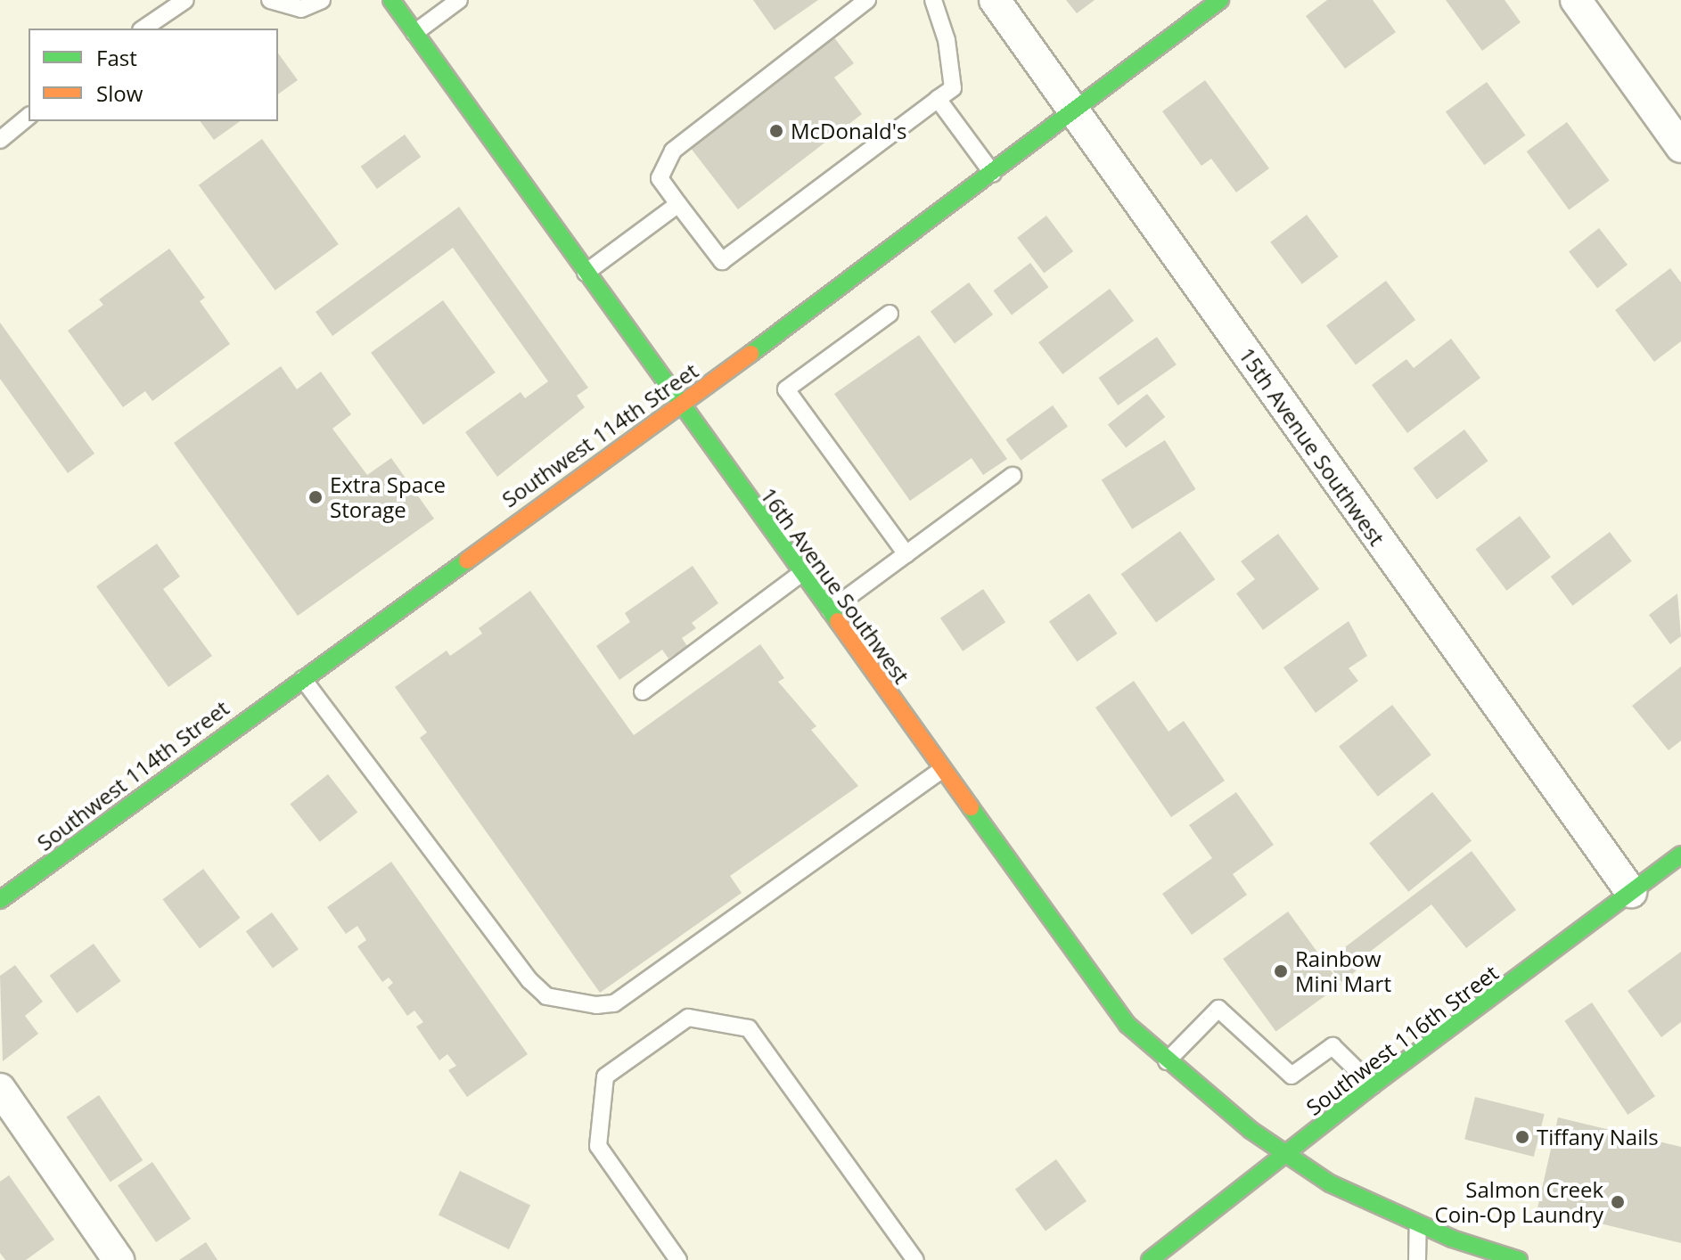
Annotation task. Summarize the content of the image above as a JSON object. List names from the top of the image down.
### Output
{
  "streets": {
    "street": [
      "Southwest 114th Street",
      "15th Avenue Southwest",
      "16th Avenue Southwest",
      "Southwest 116th Street"
    ]
  },
  "crossings": [
    ["Southwest 114th Street", "15th Avenue Southwest"],
    ["Southwest 114th Street", "16th Avenue Southwest"],
    ["15th Avenue Southwest", "Southwest 116th Street"],
    ["16th Avenue Southwest", "Southwest 116th Street"]
  ],
  "places": [
    "McDonald's",
    "Extra Space Storage",
    "Rainbow Mini Mart",
    "Tiffany Nails",
    "Salmon Creek Coin-Op Laundry"
  ],
  "legend": ["Fast", "Slow"]
}
